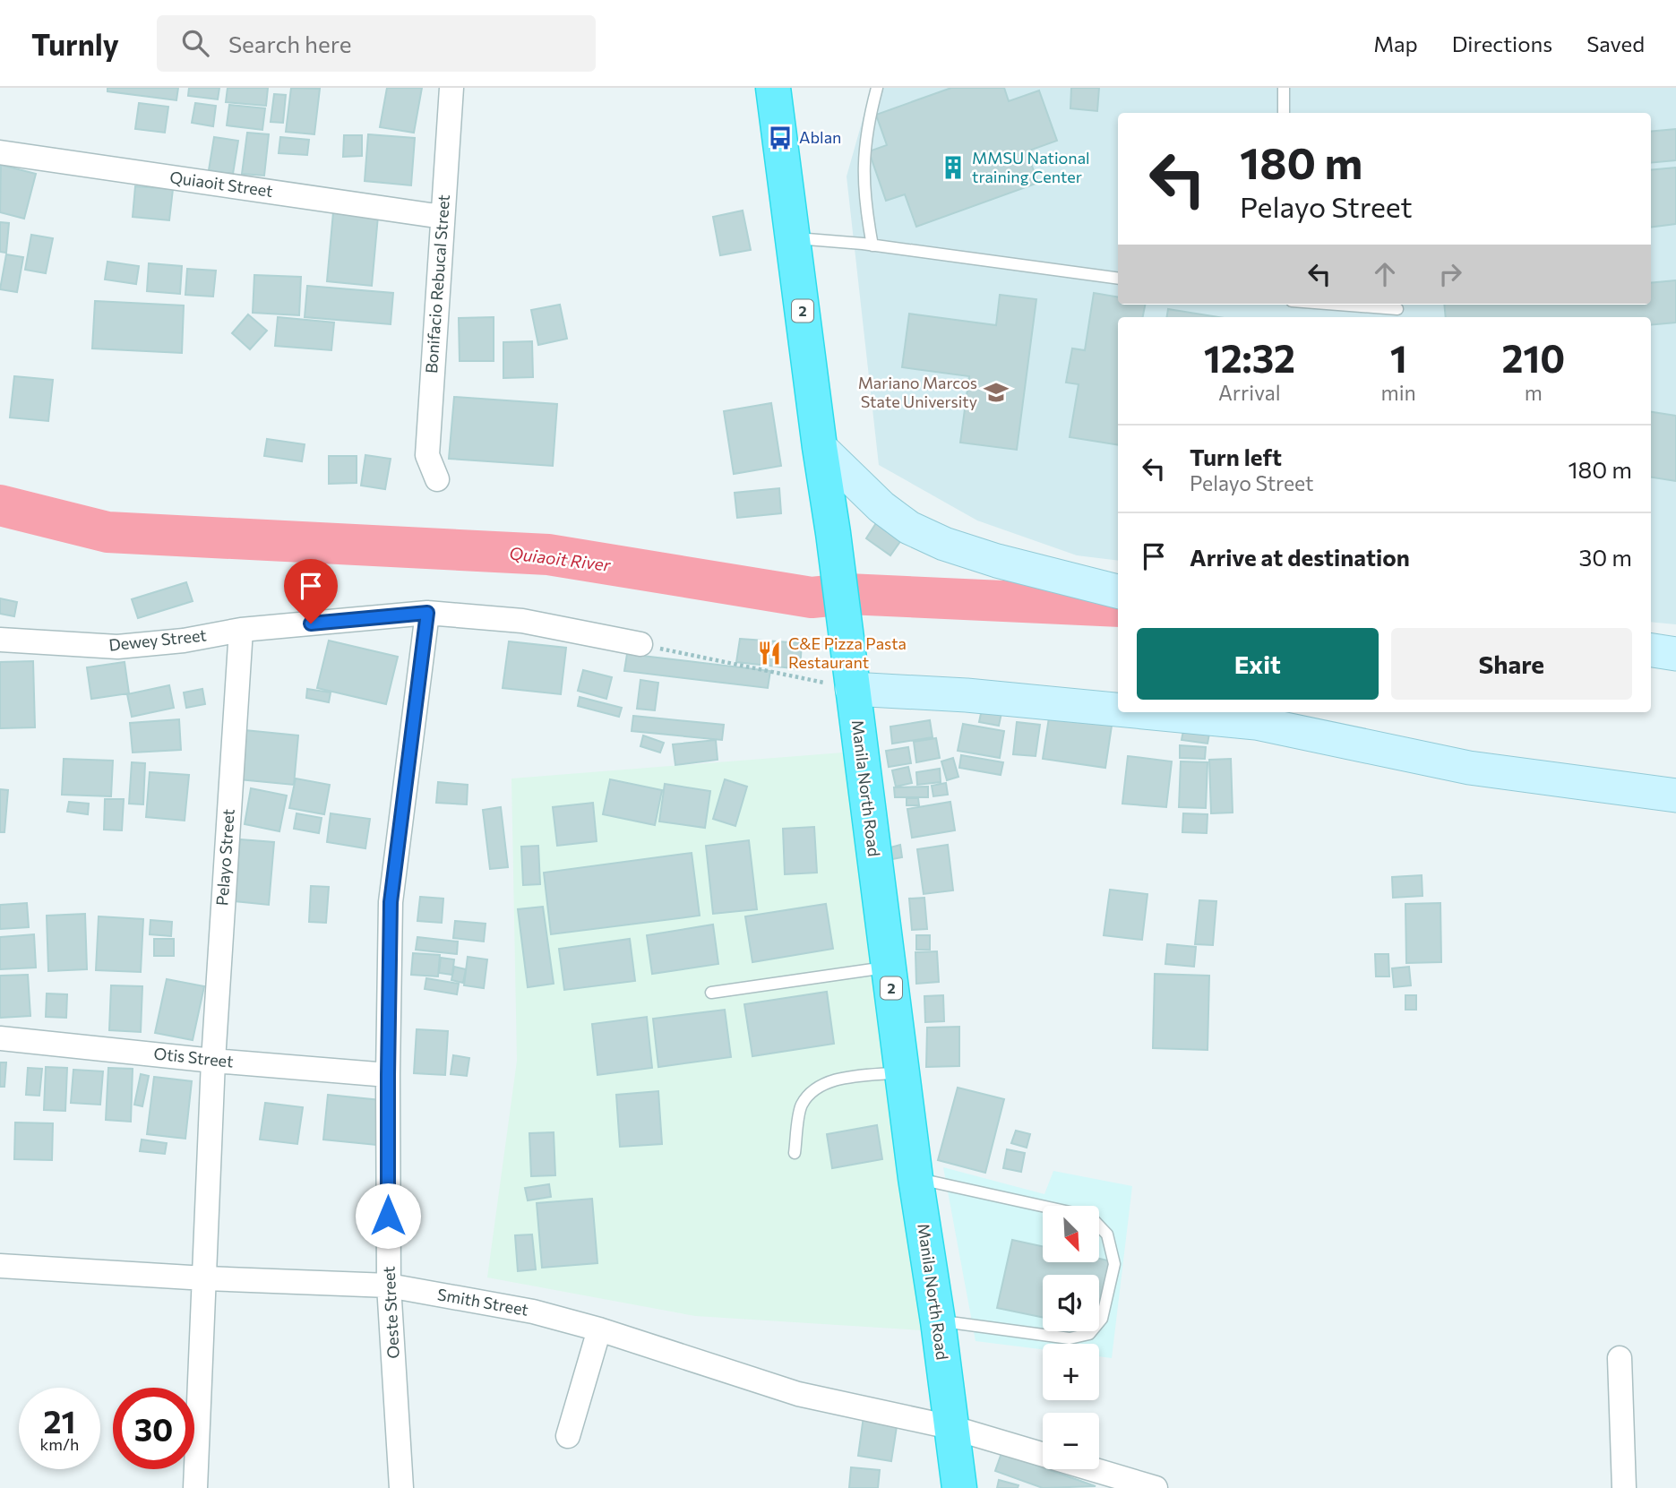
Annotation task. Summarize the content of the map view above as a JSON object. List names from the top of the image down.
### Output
{
  "streets": {
    "highway": ["2", "Manila North Road"],
    "street": [
      "Quiaoit Street",
      "Bonifacio Rebucal Street",
      "Dewey Street",
      "Pelayo Street",
      "Otis Street",
      "Smith Street",
      "Oeste Street"
    ]
  },
  "crossings": [
    ["Quiaoit Street", "Bonifacio Rebucal Street"],
    ["Dewey Street", "Pelayo Street"],
    ["Manila North Road", "Smith Street"],
    ["Pelayo Street", "Otis Street"],
    ["Pelayo Street", "Smith Street"],
    ["Otis Street", "Oeste Street"],
    ["Smith Street", "Oeste Street"]
  ],
  "water": ["Quiaoit River"],
  "places": {
    "bus stop": ["Ablan"],
    "building": ["MMSU National training Center"],
    "school or university": ["Mariano Marcos State University"],
    "restaurant": ["C&E Pizza Pasta Restaurant"]
  },
  "north": "bottom right",
  "page": {
    "header": "Turnly",
    "search": "Search here",
    "nav": ["Map", "Directions", "Saved"],
    "turn": ["180 m", "Pelayo Street"],
    "eta": [
      "12:32",
      "Arrival",
      "1",
      "min",
      "210",
      "m"
    ],
    "list": [
      {
        "name": "Turn left",
        "note": "Pelayo Street",
        "value": "180 m"
      },
      {
        "name": "Arrive at destination",
        "value": "30 m"
      }
    ],
    "buttons": ["Exit", "Share"],
    "map_buttons": ["+", "−"],
    "speed": "21 km/h",
    "limit": "30"
  }
}
